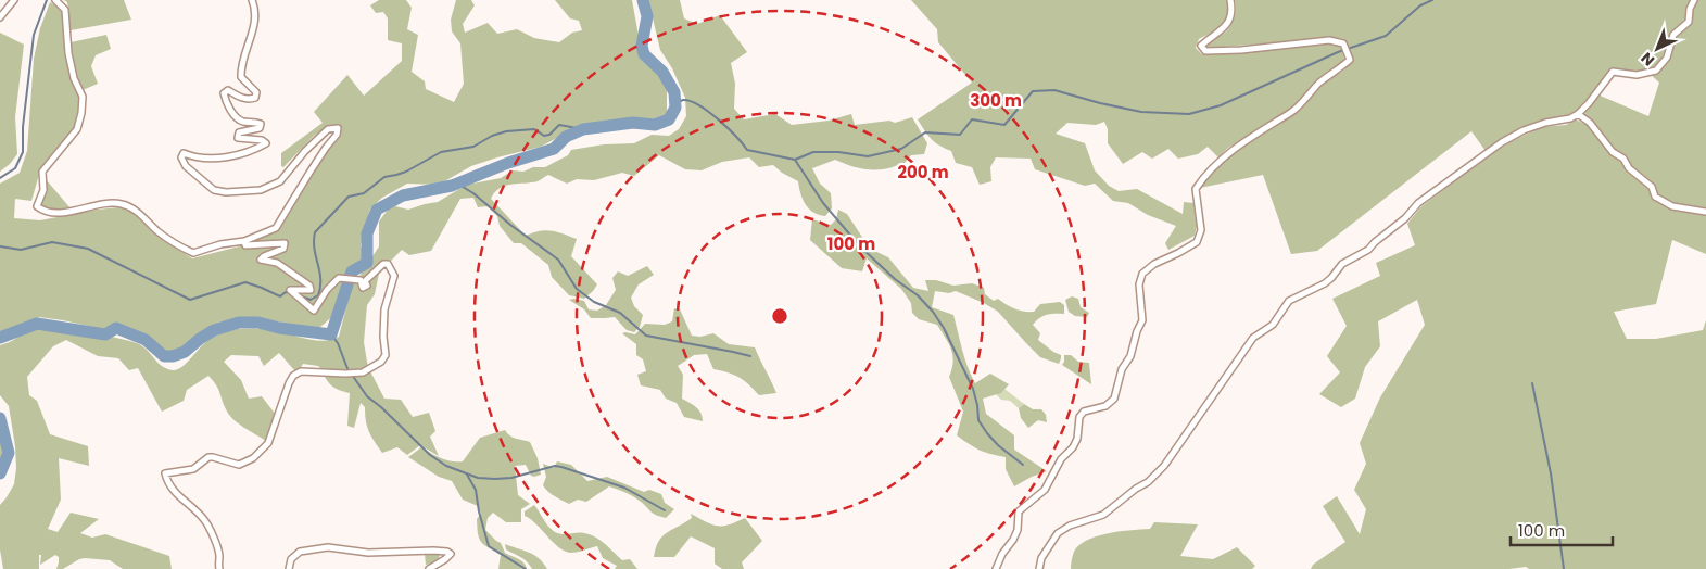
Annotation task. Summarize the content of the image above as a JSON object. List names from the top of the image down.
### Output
{
  "scale_bar": "100 m",
  "north": "bottom left",
  "rings": ["300 m", "200 m", "100 m"]
}
